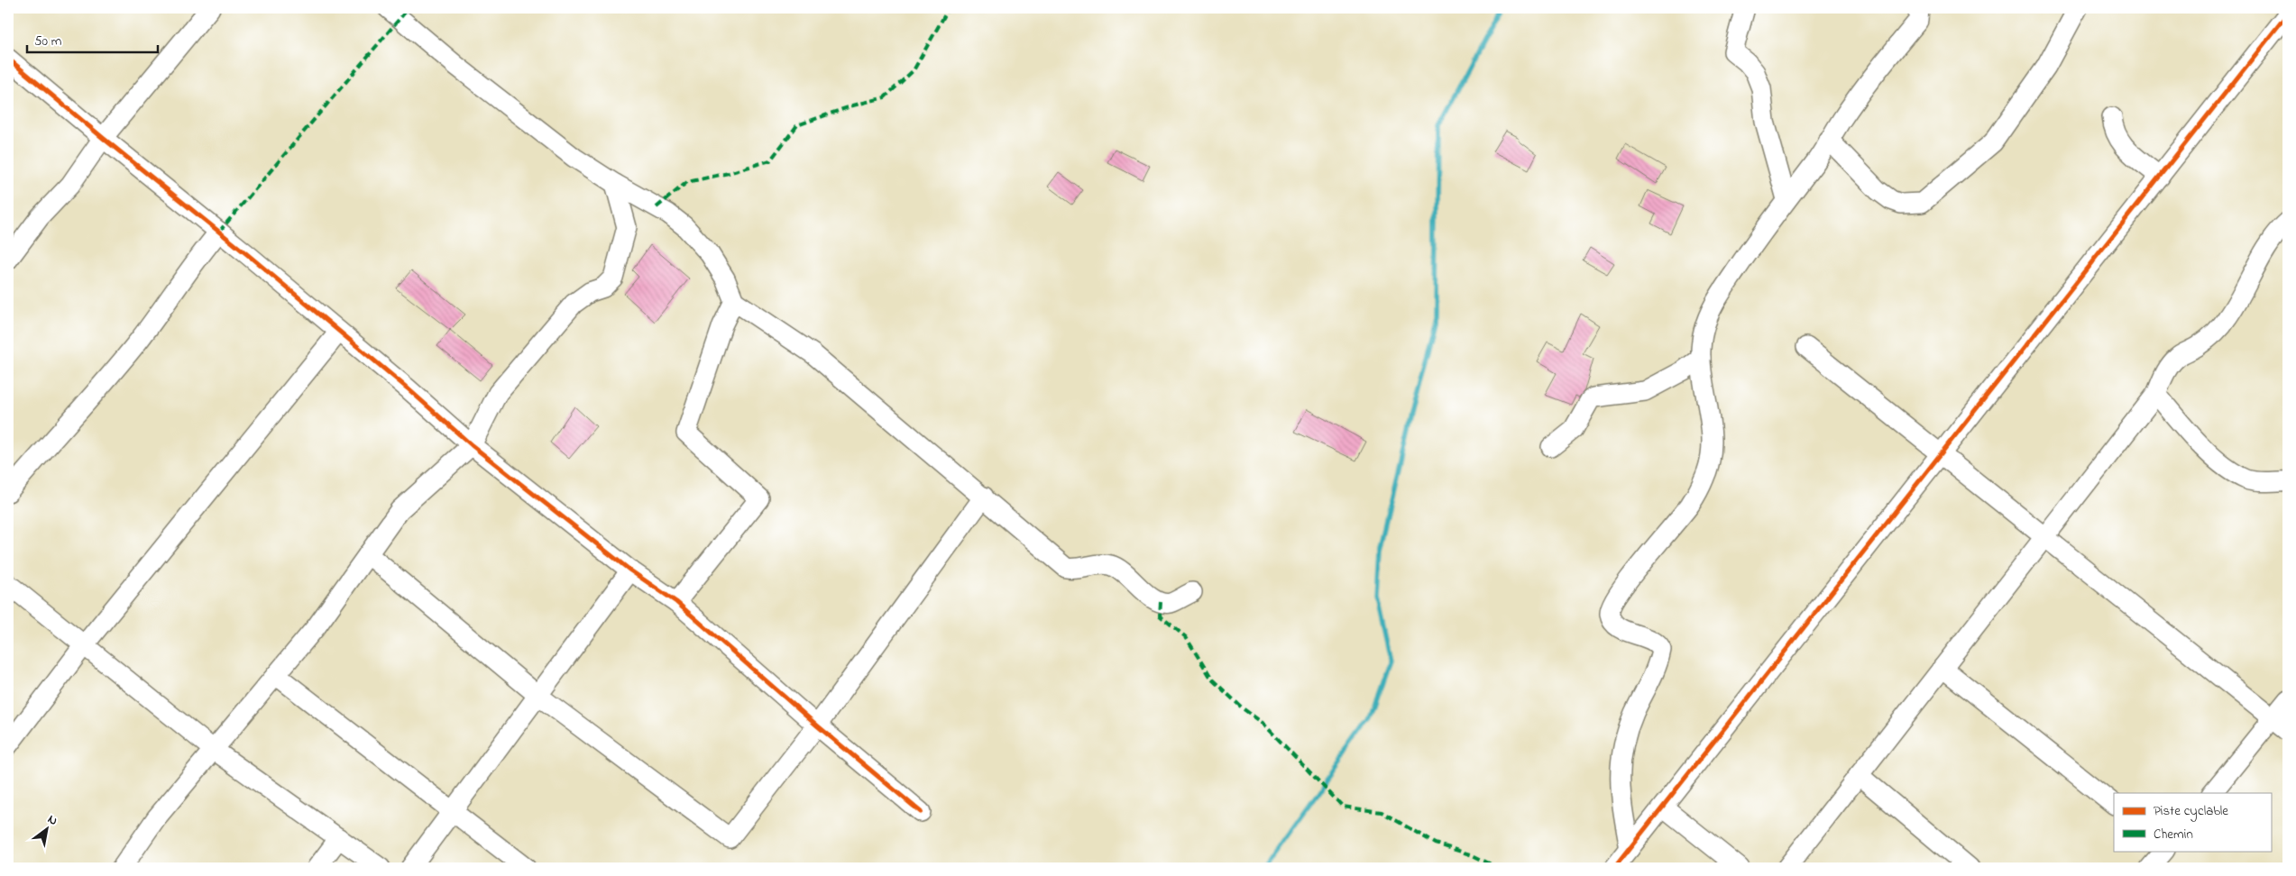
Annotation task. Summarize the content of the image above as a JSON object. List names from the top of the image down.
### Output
{
  "legend": ["Piste cyclable", "Chemin"],
  "scale_bar": "50 m",
  "north": "top right"
}
